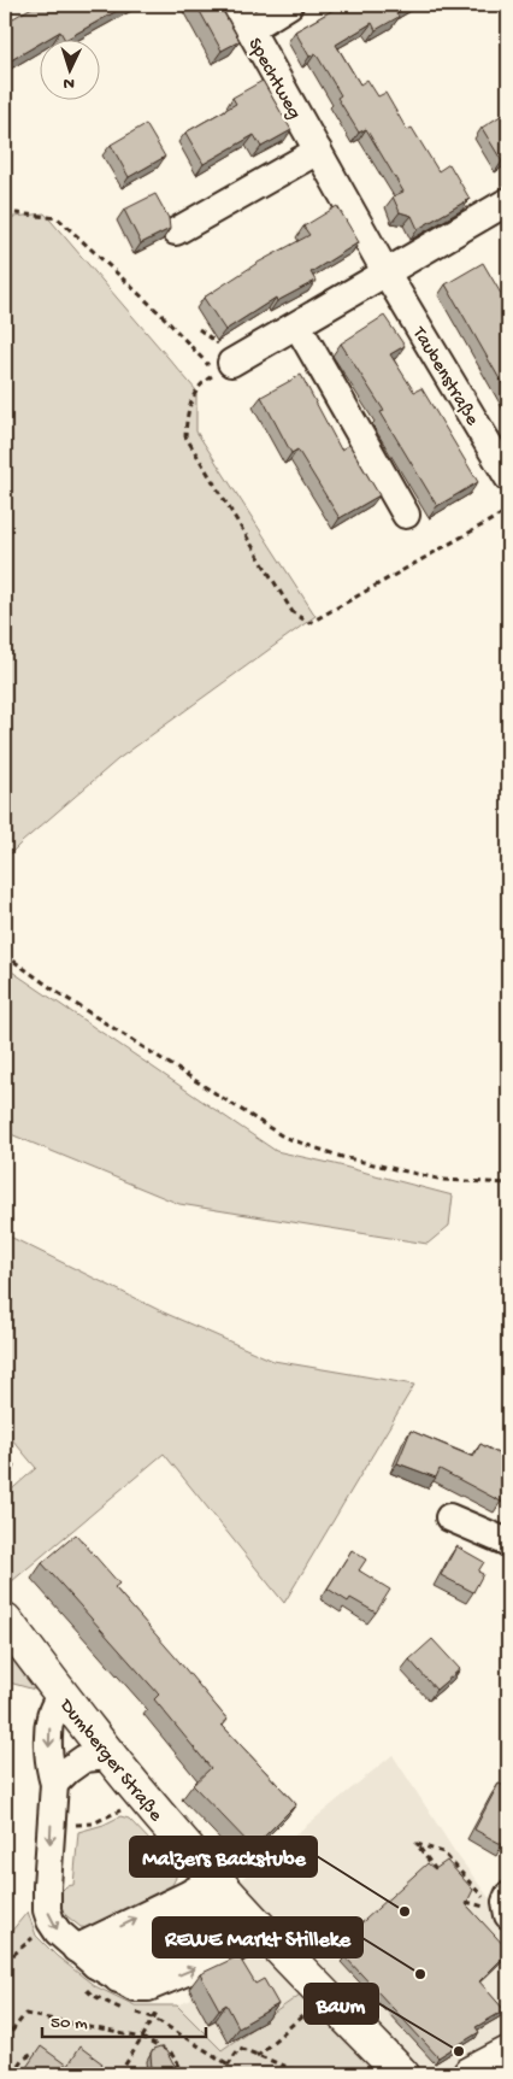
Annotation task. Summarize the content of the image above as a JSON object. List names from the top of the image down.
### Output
{
  "streets": {
    "main road": ["Dumberger Straße"],
    "street": ["Spechtweg", "Taubenstraße"]
  },
  "crossings": [
    ["Spechtweg", "Taubenstraße"]
  ],
  "places": ["Malzers Backstube", "REWE Markt Stilleke", "Baum"],
  "scale_bar": "50 m",
  "north": "bottom"
}
